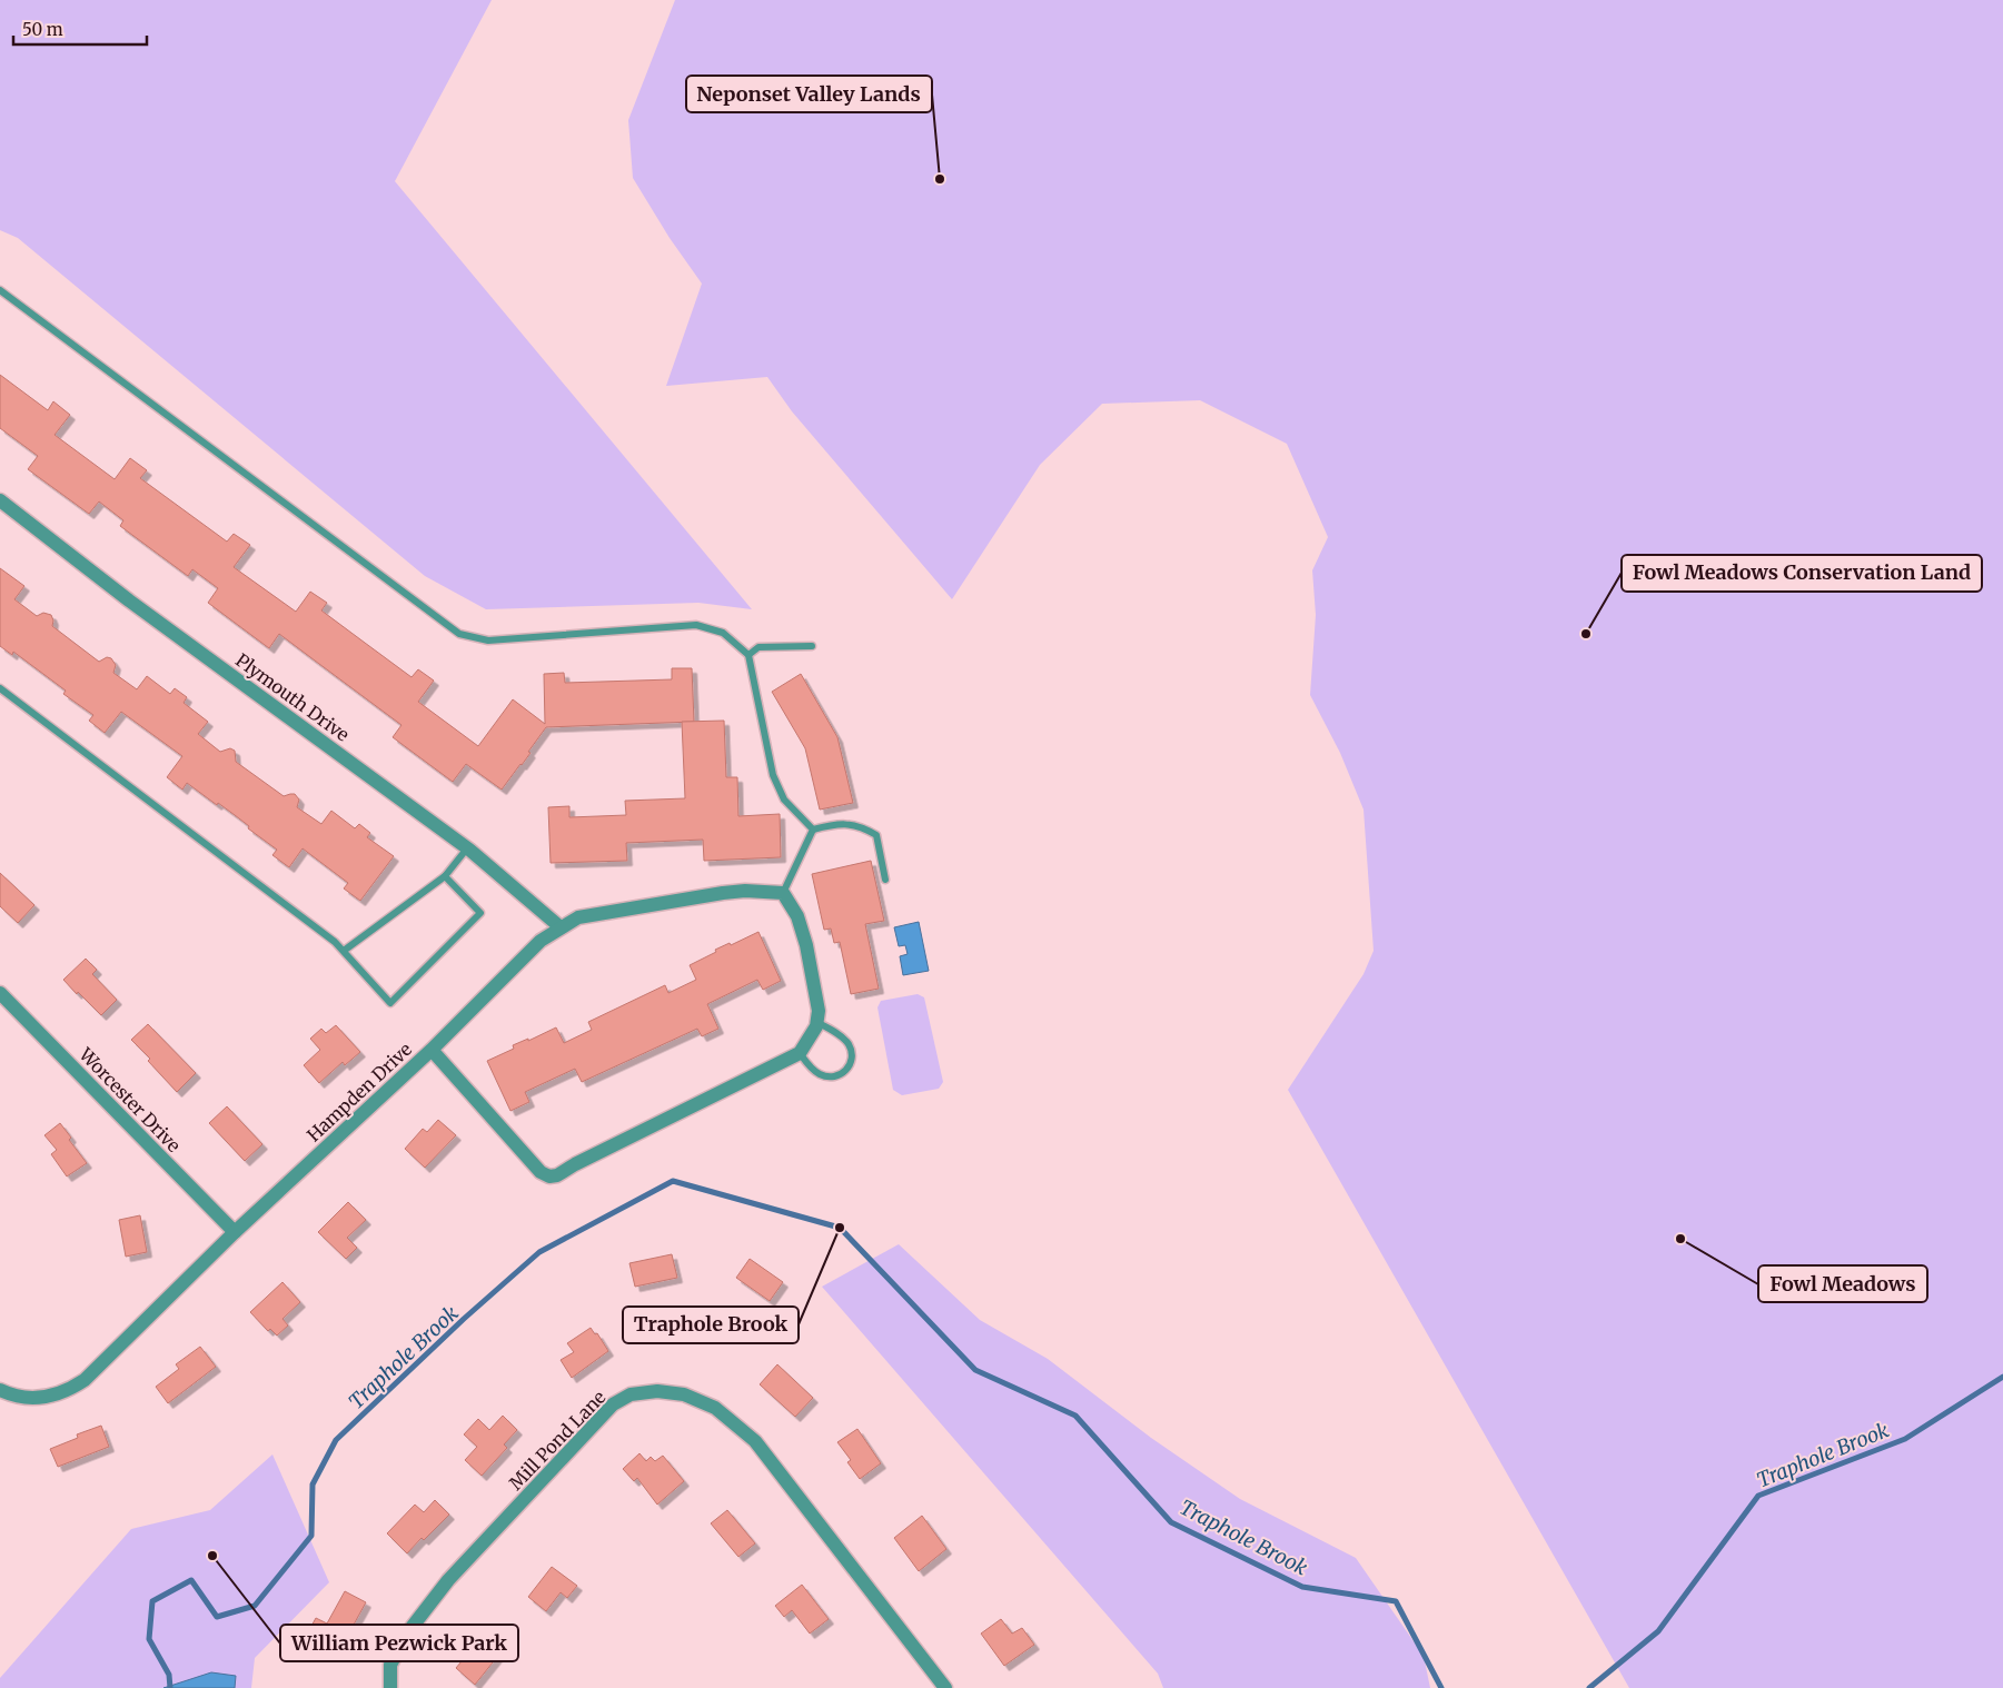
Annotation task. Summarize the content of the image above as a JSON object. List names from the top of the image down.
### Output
{
  "streets": {
    "street": [
      "Plymouth Drive",
      "Hampden Drive",
      "Worcester Drive",
      "Mill Pond Lane"
    ]
  },
  "crossings": [
    ["Plymouth Drive", "Hampden Drive"],
    ["Hampden Drive", "Worcester Drive"]
  ],
  "water": ["Traphole Brook"],
  "places": [
    "Neponset Valley Lands",
    "Fowl Meadows Conservation Land",
    "Traphole Brook",
    "Fowl Meadows",
    "William Pezwick Park"
  ],
  "scale_bar": "50 m"
}
